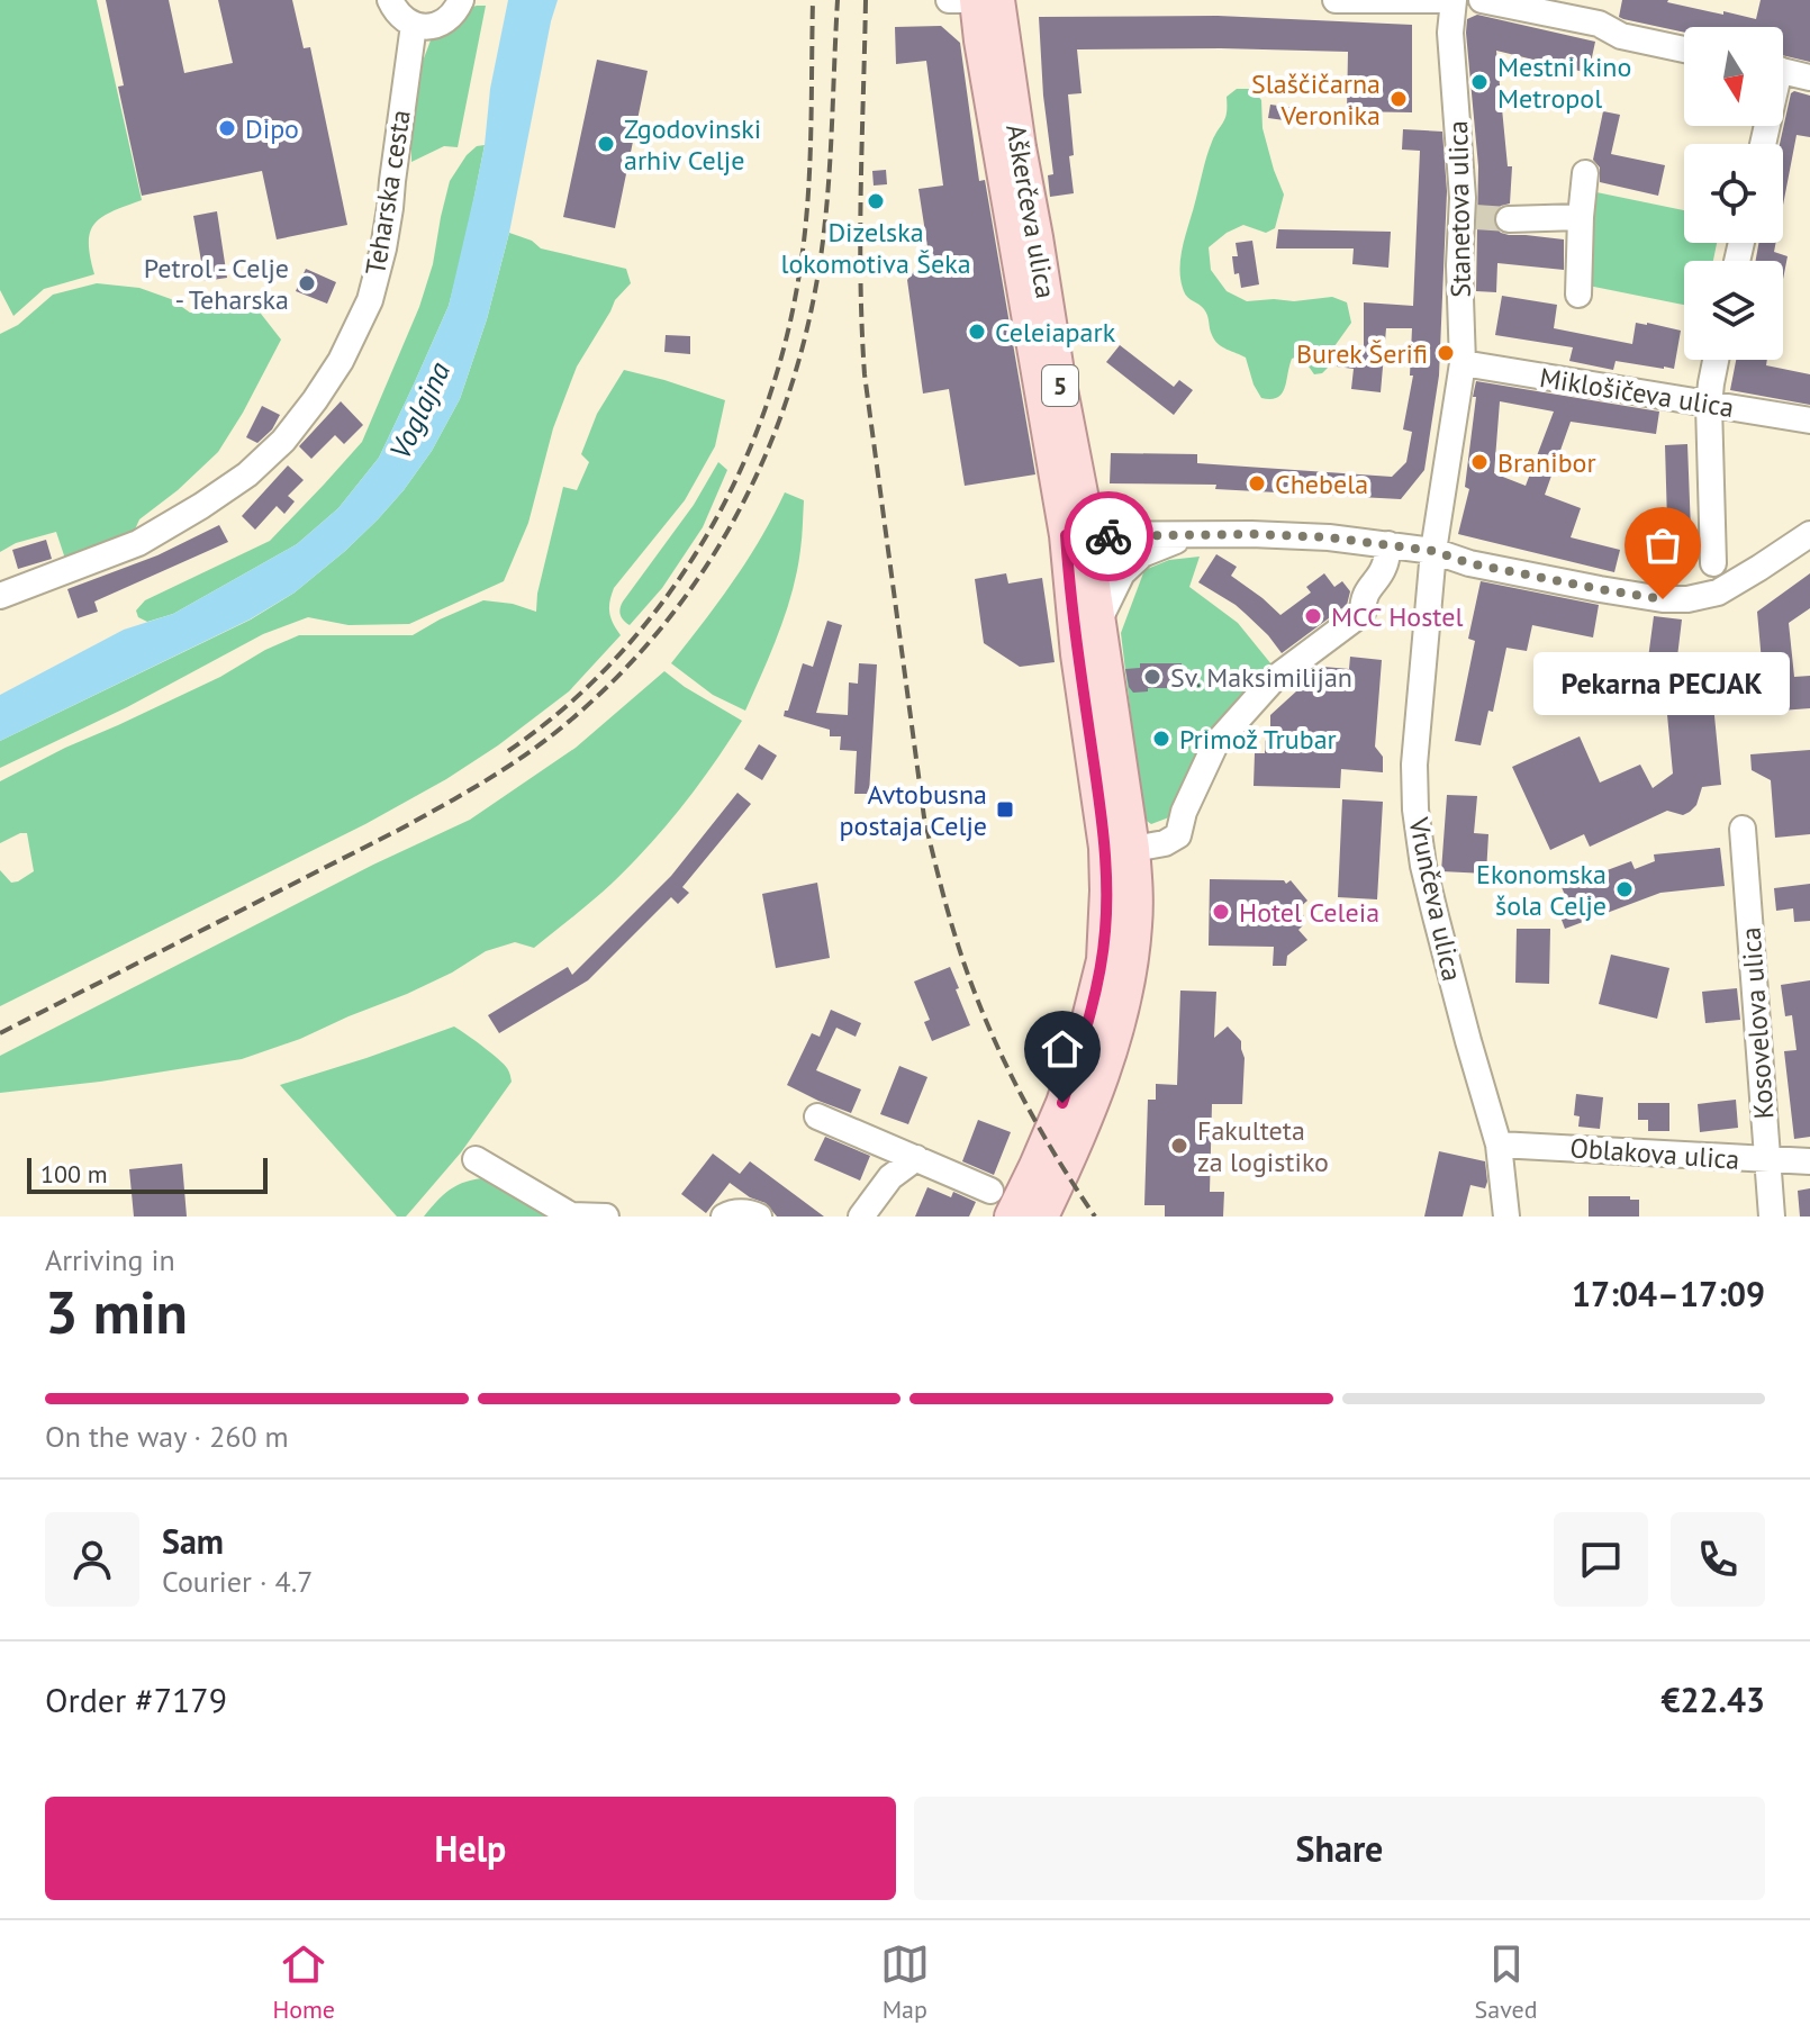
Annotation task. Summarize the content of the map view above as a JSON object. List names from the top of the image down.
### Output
{
  "streets": {
    "main road": ["Aškerčeva ulica", "5"],
    "street": [
      "Teharska cesta",
      "Stanetova ulica",
      "Miklošičeva ulica",
      "Vrunčeva ulica",
      "Kosovelova ulica",
      "Oblakova ulica"
    ]
  },
  "crossings": [
    ["Stanetova ulica", "Miklošičeva ulica"],
    ["Stanetova ulica", "Vrunčeva ulica"],
    ["Aškerčeva ulica", "5"],
    ["Miklošičeva ulica", "Vrunčeva ulica"],
    ["Vrunčeva ulica", "Oblakova ulica"],
    ["Kosovelova ulica", "Oblakova ulica"]
  ],
  "water": ["Voglajna"],
  "places": {
    "other": [
      "Mestni kino Metropol",
      "Slaščičarna Veronika",
      "Dipo",
      "Zgodovinski arhiv Celje",
      "Dizelska lokomotiva Šeka",
      "Petrol - Celje - Teharska",
      "Celeiapark",
      "Burek Šerifi",
      "Branibor",
      "Chebela",
      "Pekarna PECJAK",
      "MCC Hostel",
      "Sv. Maksimilijan",
      "Primož Trubar",
      "Ekonomska šola Celje",
      "Hotel Celeia",
      "Fakulteta za logistiko"
    ],
    "transit": ["Avtobusna postaja Celje"]
  },
  "scale_bar": "100 m",
  "north": "bottom",
  "page": {
    "bubble": "Pekarna PECJAK",
    "scale": "100 m",
    "heading": ["3 min", "Arriving in", "17:04–17:09"],
    "panel": [
      "Sam",
      "Courier · 4.7",
      "Order #7179",
      "€22.43"
    ],
    "bar": "On the way · 260 m",
    "buttons": ["Help", "Share"],
    "tabs": ["Home", "Map", "Saved"]
  }
}
